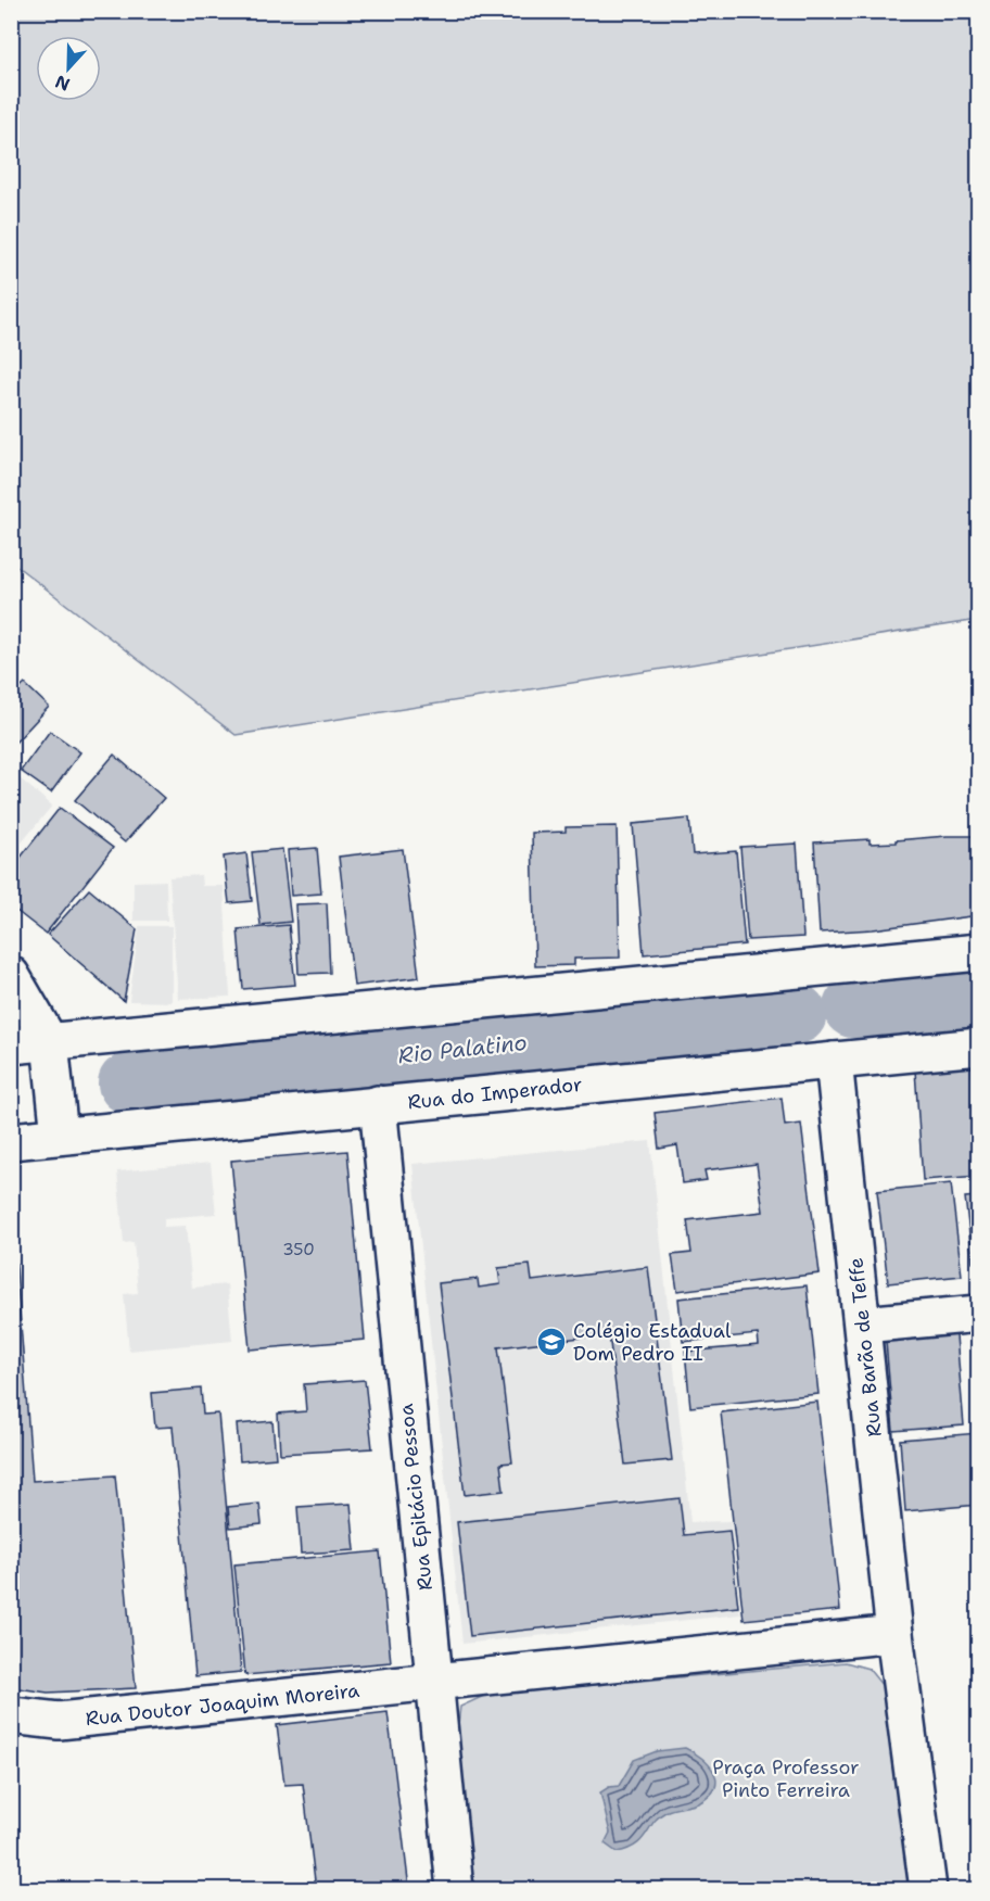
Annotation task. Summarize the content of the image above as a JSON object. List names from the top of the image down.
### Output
{
  "streets": {
    "street": [
      "Rua do Imperador",
      "Rua Barão de Teffe",
      "Rua Epitácio Pessoa",
      "Rua Doutor Joaquim Moreira"
    ]
  },
  "crossings": [
    ["Rua do Imperador", "Rua Barão de Teffe"],
    ["Rua do Imperador", "Rua Epitácio Pessoa"],
    ["Rua Epitácio Pessoa", "Rua Doutor Joaquim Moreira"]
  ],
  "water": ["Rio Palatino"],
  "parks": ["Praça Professor Pinto Ferreira"],
  "places": {
    "school or university": ["Colégio Estadual Dom Pedro II"]
  },
  "house_numbers": ["350"],
  "north": "bottom"
}
